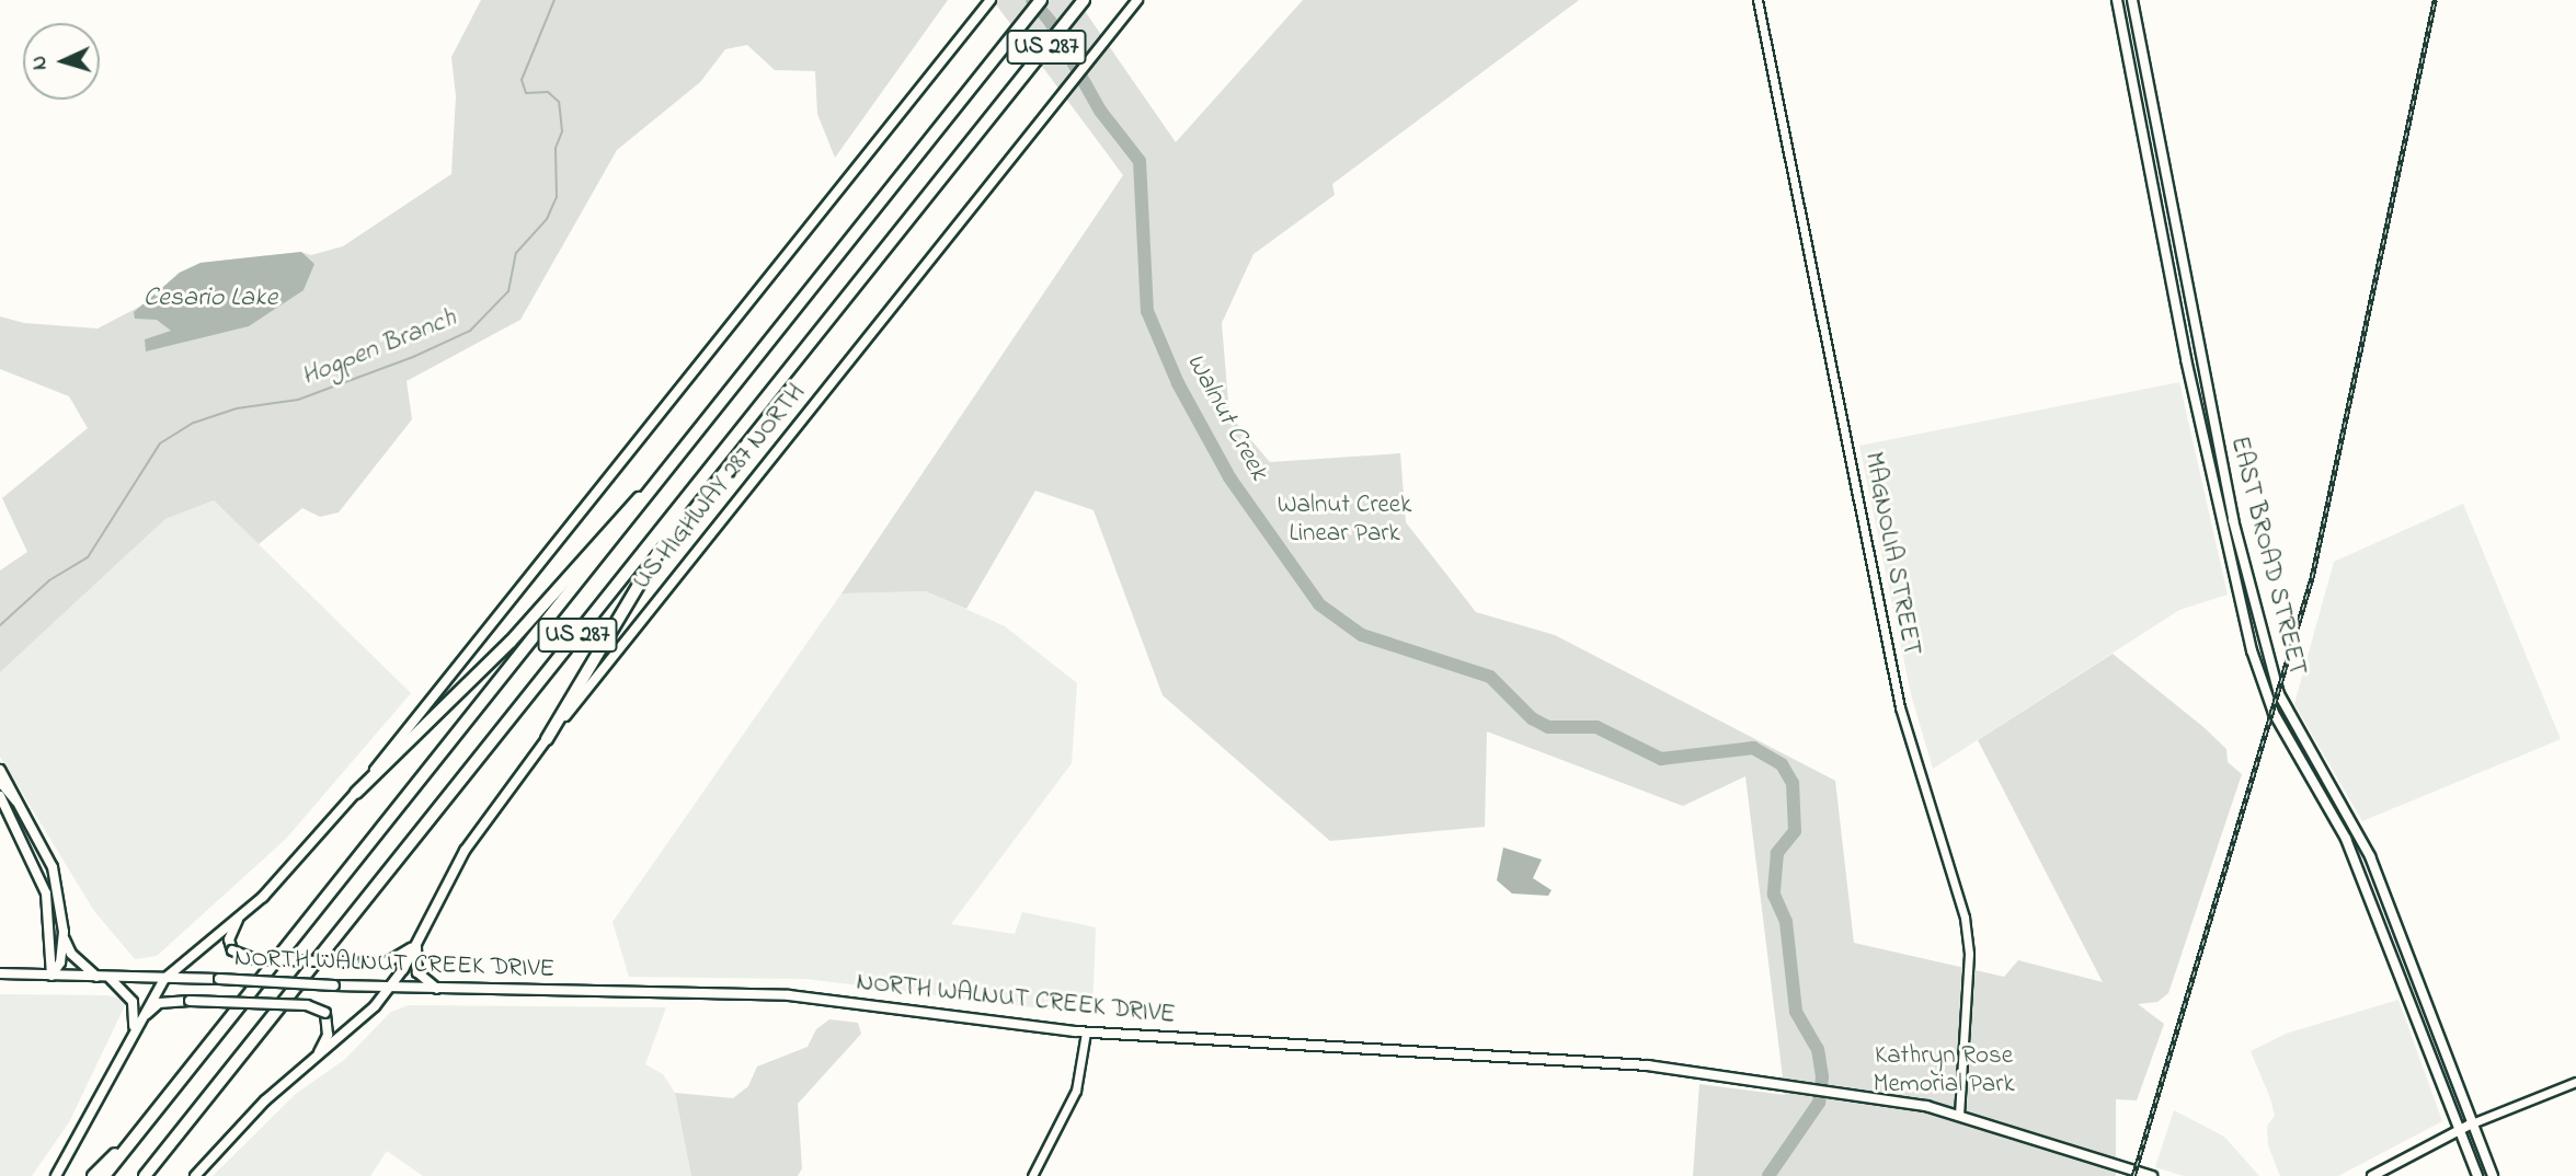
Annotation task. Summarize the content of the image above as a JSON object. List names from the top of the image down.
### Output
{
  "streets": {
    "highway": ["US 287"],
    "main road": ["US HIGHWAY 287 NORTH", "EAST BROAD STREET", "NORTH WALNUT CREEK DRIVE"],
    "street": ["MAGNOLIA STREET"]
  },
  "crossings": [
    ["US HIGHWAY 287 NORTH", "NORTH WALNUT CREEK DRIVE"],
    ["MAGNOLIA STREET", "NORTH WALNUT CREEK DRIVE"]
  ],
  "water": ["Cesario Lake", "Hogpen Branch", "Walnut Creek"],
  "parks": ["Walnut Creek Linear Park", "Kathryn Rose Memorial Park"],
  "north": "left"
}
